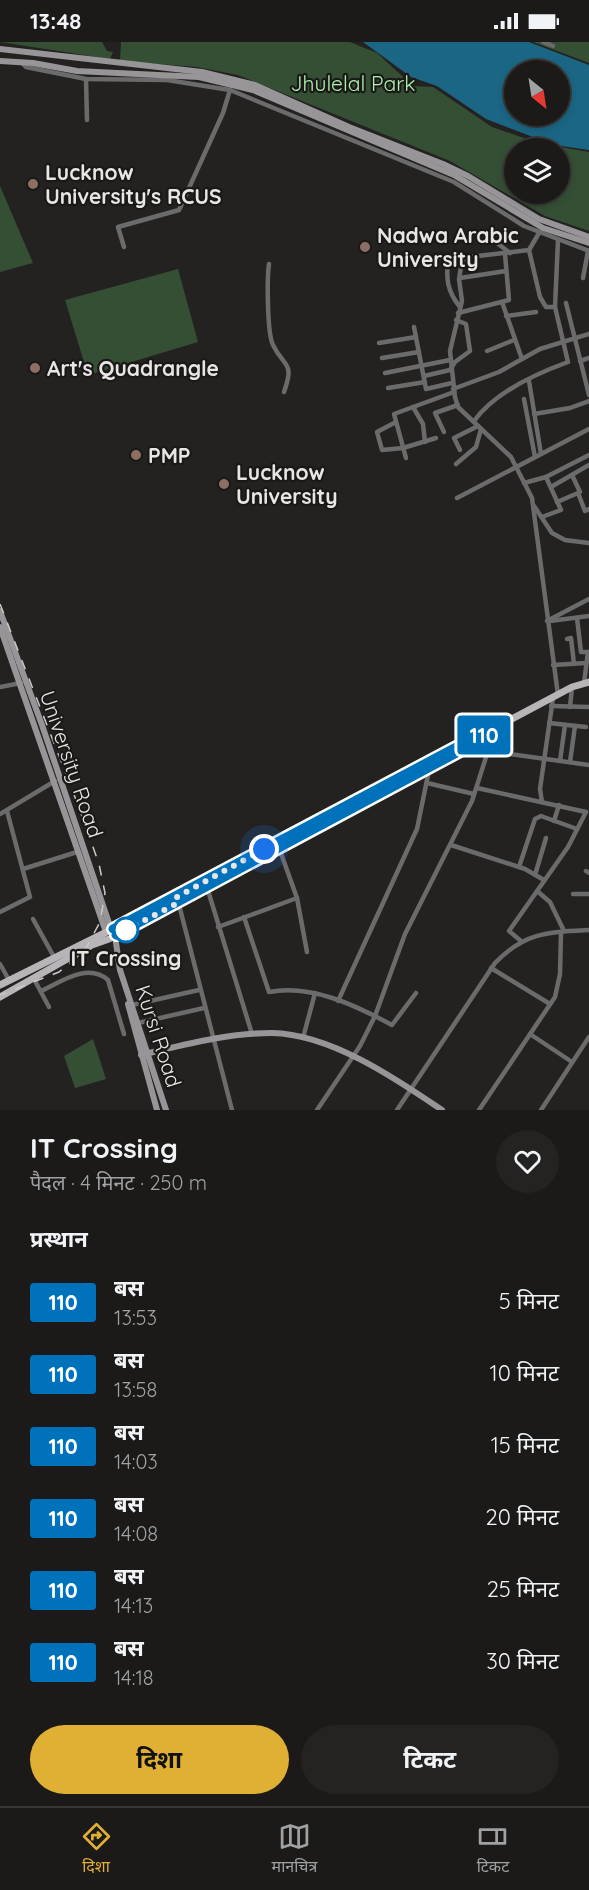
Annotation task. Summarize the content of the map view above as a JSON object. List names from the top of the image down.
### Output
{
  "streets": {
    "street": ["University Road", "Kursi Road"]
  },
  "crossings": [
    ["University Road", "Kursi Road"]
  ],
  "parks": ["Jhulelal Park"],
  "places": [
    "Lucknow University's RCUS",
    "Nadwa Arabic University",
    "Art's Quadrangle",
    "PMP",
    "Lucknow University",
    "IT Crossing"
  ],
  "lines": ["bus line 110"],
  "north": "bottom right",
  "page": {
    "status": "13:48",
    "on_map": "110",
    "heading": [
      ["IT Crossing", "पैदल · 4 मिनट · 250 m"],
      "प्रस्थान"
    ],
    "list": [
      {
        "mark": "110",
        "name": "बस",
        "note": "13:53",
        "value": "5 मिनट"
      },
      {
        "mark": "110",
        "name": "बस",
        "note": "13:58",
        "value": "10 मिनट"
      },
      {
        "mark": "110",
        "name": "बस",
        "note": "14:03",
        "value": "15 मिनट"
      },
      {
        "mark": "110",
        "name": "बस",
        "note": "14:08",
        "value": "20 मिनट"
      },
      {
        "mark": "110",
        "name": "बस",
        "note": "14:13",
        "value": "25 मिनट"
      },
      {
        "mark": "110",
        "name": "बस",
        "note": "14:18",
        "value": "30 मिनट"
      }
    ],
    "buttons": ["दिशा", "टिकट"],
    "tabs": ["दिशा", "मानचित्र", "टिकट"]
  }
}
